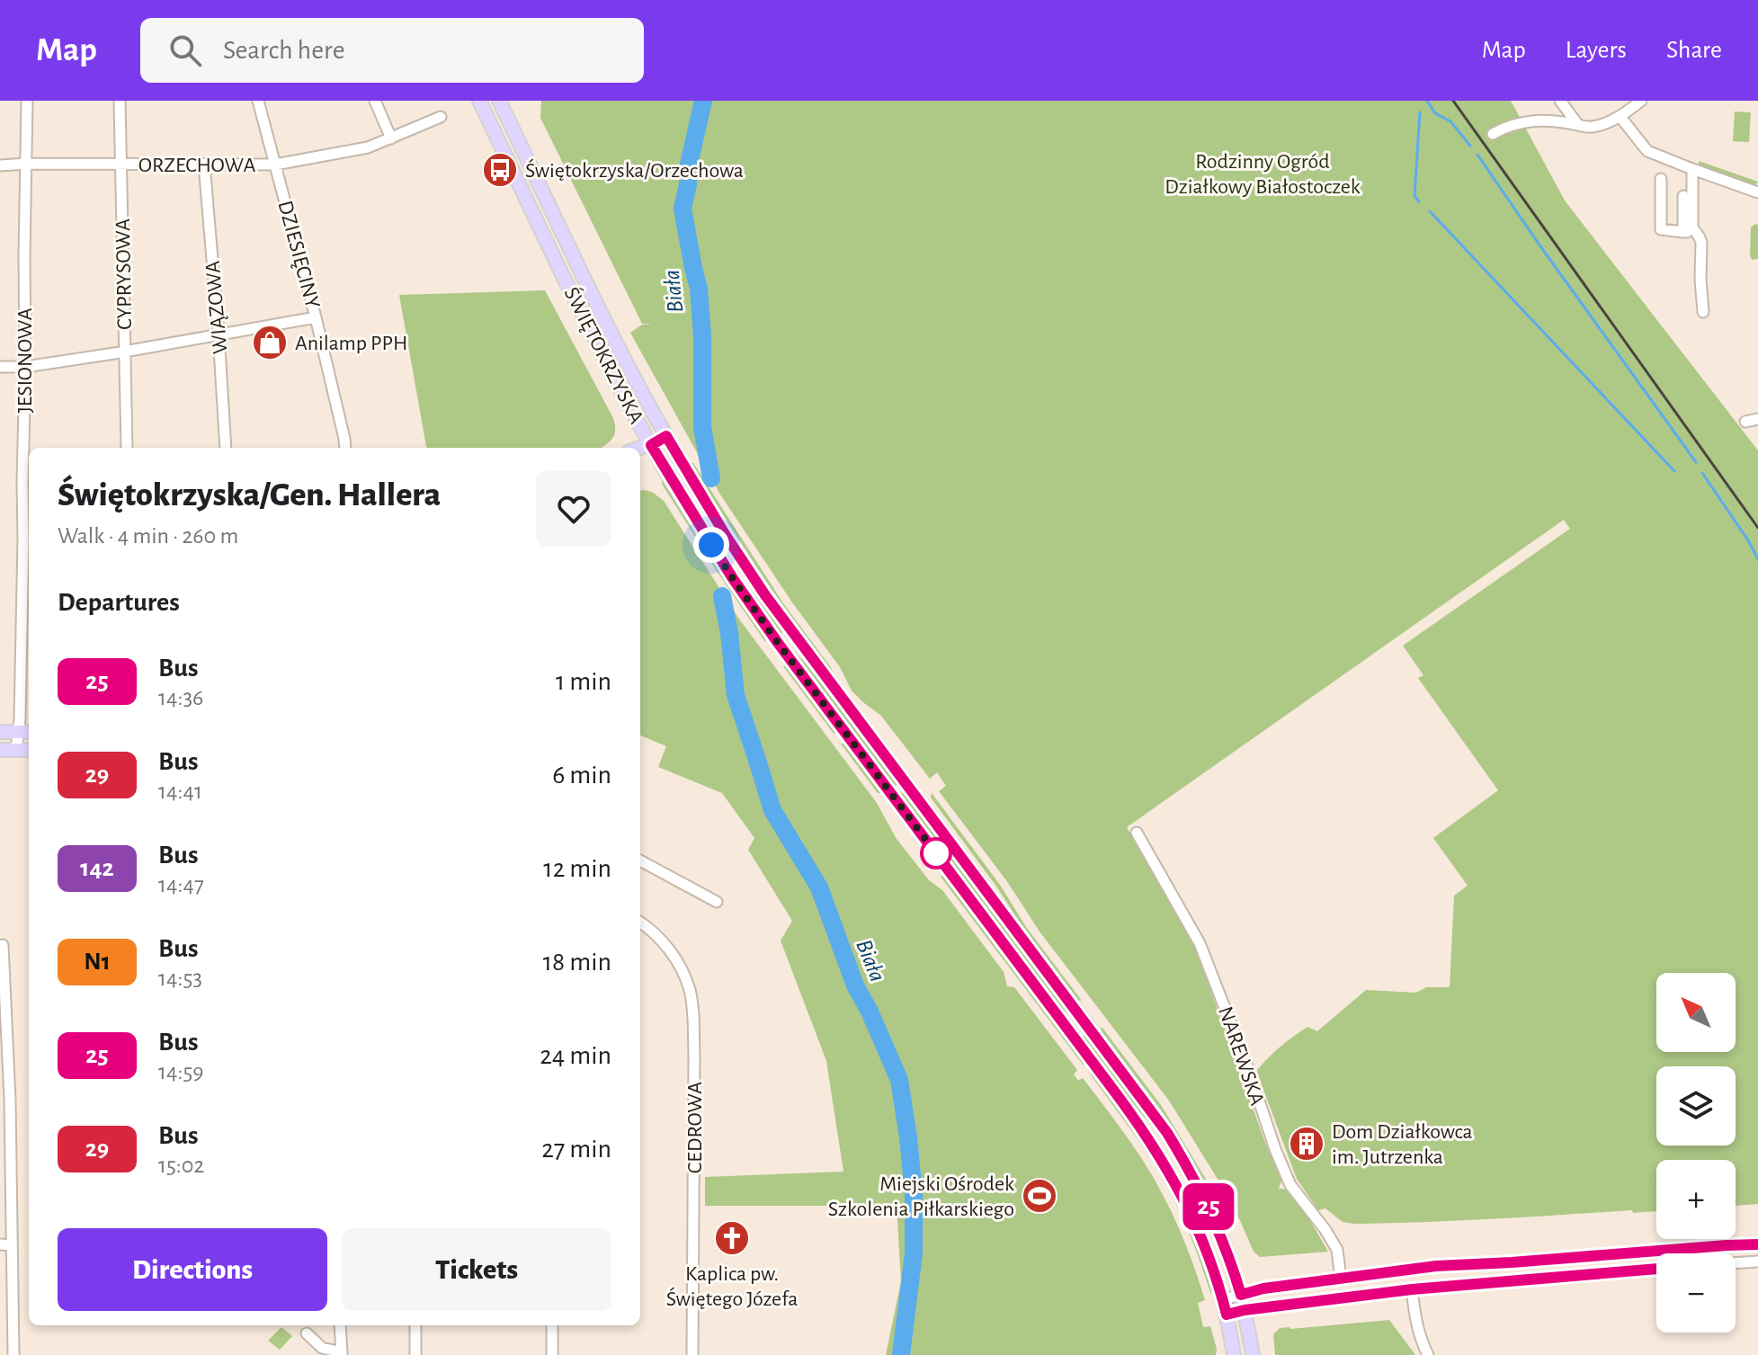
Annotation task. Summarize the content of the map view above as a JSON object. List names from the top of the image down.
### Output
{
  "streets": {
    "main road": ["ŚWIĘTOKRZYSKA"],
    "street": [
      "ORZECHOWA",
      "DZIESIĘCINY",
      "CYPRYSOWA",
      "WIĄZOWA",
      "JESIONOWA",
      "NAREWSKA",
      "CEDROWA"
    ]
  },
  "crossings": [
    ["ORZECHOWA", "DZIESIĘCINY"],
    ["ORZECHOWA", "CYPRYSOWA"],
    ["ORZECHOWA", "WIĄZOWA"],
    ["ORZECHOWA", "JESIONOWA"]
  ],
  "water": ["Biała"],
  "parks": ["Rodzinny Ogród Działkowy Białostoczek"],
  "places": {
    "bus stop": ["Świętokrzyska/Orzechowa"],
    "shop": ["Anilamp PPH"],
    "building": ["Dom Działkowca im. Jutrzenka"],
    "sports": ["Miejski Ośrodek Szkolenia Piłkarskiego"],
    "church": ["Kaplica pw. Świętego Józefa"]
  },
  "lines": ["bus line 25"],
  "north": "top left",
  "page": {
    "header": "Map",
    "search": "Search here",
    "nav": ["Map", "Layers", "Share"],
    "on_map": "25",
    "heading": [
      ["Świętokrzyska/Gen. Hallera", "Walk · 4 min · 260 m"],
      "Departures"
    ],
    "list": [
      {
        "mark": "25",
        "name": "Bus",
        "note": "14:36",
        "value": "1 min"
      },
      {
        "mark": "29",
        "name": "Bus",
        "note": "14:41",
        "value": "6 min"
      },
      {
        "mark": "142",
        "name": "Bus",
        "note": "14:47",
        "value": "12 min"
      },
      {
        "mark": "N1",
        "name": "Bus",
        "note": "14:53",
        "value": "18 min"
      },
      {
        "mark": "25",
        "name": "Bus",
        "note": "14:59",
        "value": "24 min"
      },
      {
        "mark": "29",
        "name": "Bus",
        "note": "15:02",
        "value": "27 min"
      }
    ],
    "map_buttons": ["+", "−"],
    "buttons": ["Directions", "Tickets"]
  }
}
